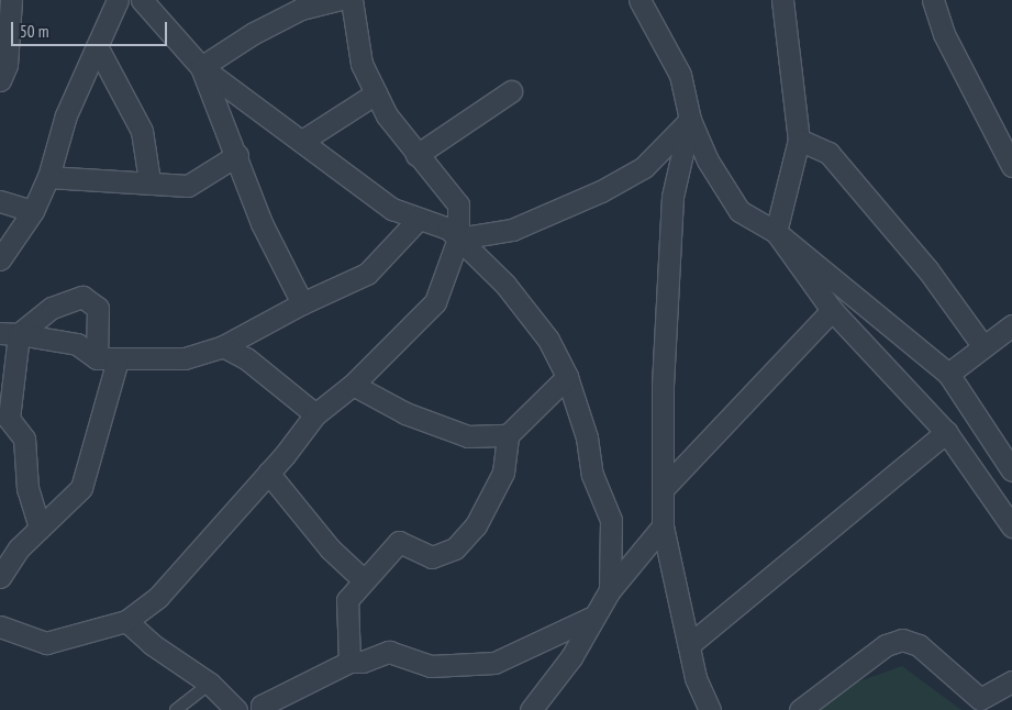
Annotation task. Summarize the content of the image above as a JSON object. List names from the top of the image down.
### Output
{
  "scale_bar": "50 m"
}
